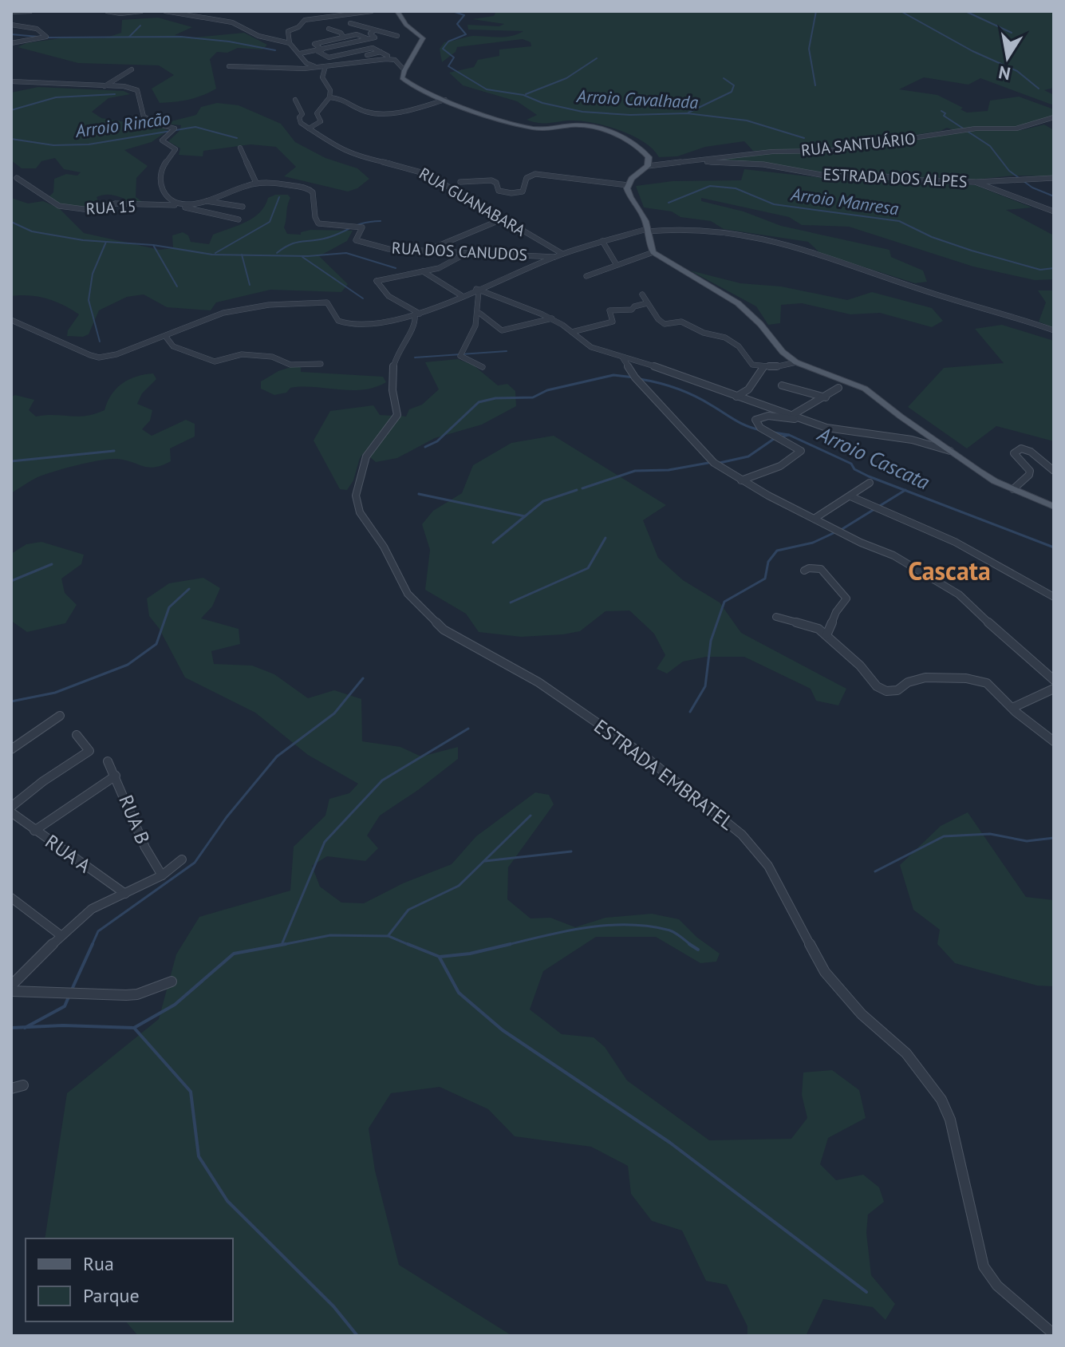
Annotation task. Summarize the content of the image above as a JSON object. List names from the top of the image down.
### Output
{
  "streets": {
    "street": [
      "RUA SANTUÁRIO",
      "ESTRADA DOS ALPES",
      "RUA GUANABARA",
      "RUA 15",
      "RUA DOS CANUDOS",
      "ESTRADA EMBRATEL",
      "RUA B",
      "RUA A"
    ]
  },
  "crossings": [
    ["RUA SANTUÁRIO", "ESTRADA DOS ALPES"],
    ["RUA 15", "RUA DOS CANUDOS"]
  ],
  "districts": ["Cascata"],
  "water": [
    "Arroio Cavalhada",
    "Arroio Rincão",
    "Arroio Manresa",
    "Arroio Cascata"
  ],
  "legend": ["Rua", "Parque"],
  "north": "bottom"
}
